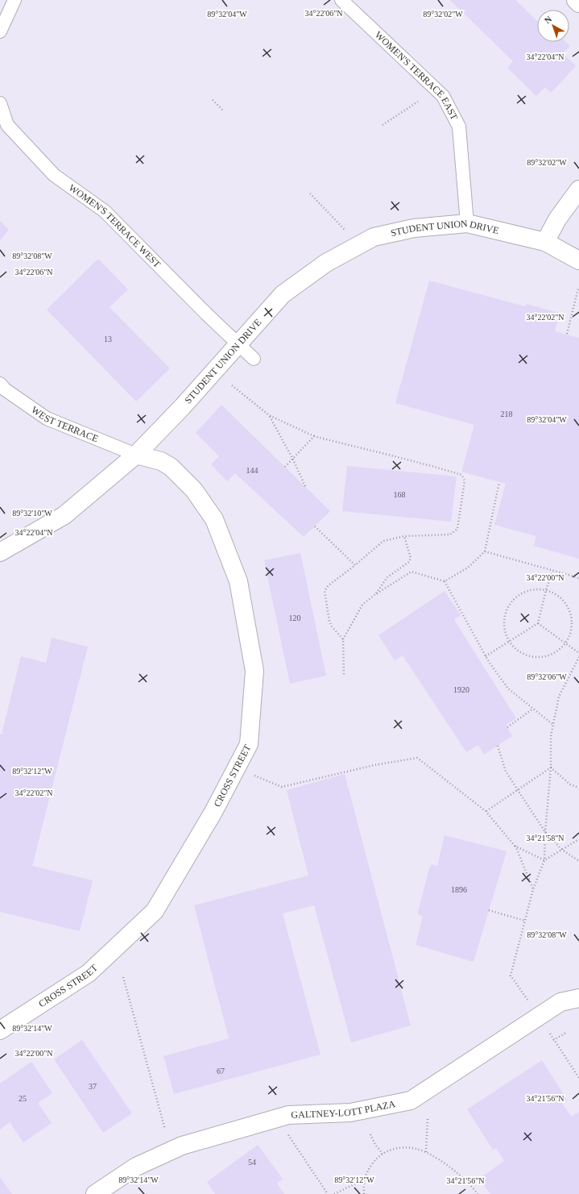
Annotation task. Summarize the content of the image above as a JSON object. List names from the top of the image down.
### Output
{
  "streets": {
    "street": ["STUDENT UNION DRIVE", "CROSS STREET", "GALTNEY-LOTT PLAZA"],
    "lane": ["WOMEN'S TERRACE EAST", "WOMEN'S TERRACE WEST", "WEST TERRACE"]
  },
  "crossings": [
    ["WOMEN'S TERRACE EAST", "STUDENT UNION DRIVE"],
    ["WOMEN'S TERRACE WEST", "STUDENT UNION DRIVE"],
    ["STUDENT UNION DRIVE", "WEST TERRACE"],
    ["STUDENT UNION DRIVE", "CROSS STREET"],
    ["WEST TERRACE", "CROSS STREET"]
  ],
  "house_numbers": [
    "13",
    "218",
    "144",
    "168",
    "120",
    "1920",
    "1896",
    "67",
    "37",
    "25",
    "54"
  ],
  "north": "top left",
  "coordinates": [
    "34°22'06\"N",
    "89°32'04\"W",
    "89°32'02\"W",
    "34°22'04\"N",
    "89°32'08\"W",
    "34°22'02\"N",
    "89°32'10\"W",
    "34°22'00\"N",
    "89°32'06\"W",
    "89°32'12\"W",
    "34°21'58\"N",
    "89°32'14\"W",
    "34°21'56\"N"
  ]
}
